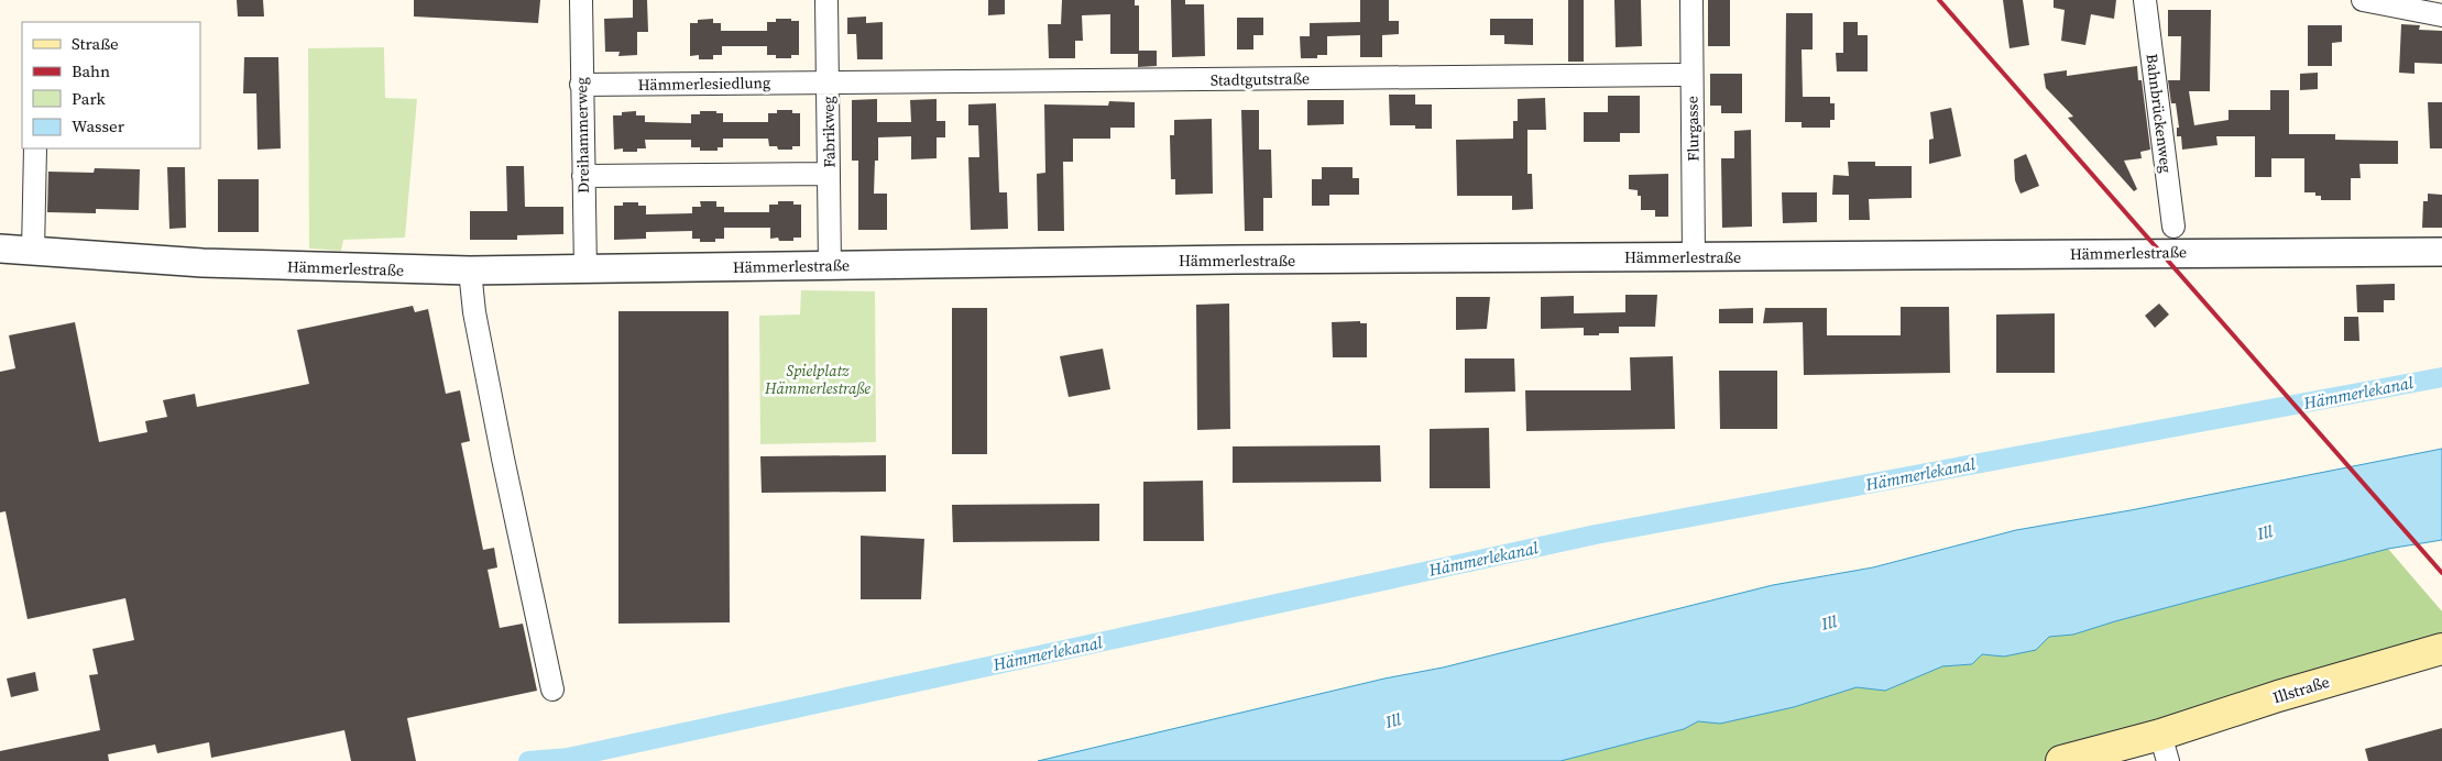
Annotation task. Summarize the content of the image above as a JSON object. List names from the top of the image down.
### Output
{
  "streets": {
    "main road": ["Illstraße"],
    "street": [
      "Stadtgutstraße",
      "Hämmerlesiedlung",
      "Bahnbrückenweg",
      "Flurgasse",
      "Fabrikweg",
      "Dreihammerweg",
      "Hämmerlestraße"
    ]
  },
  "crossings": [
    ["Stadtgutstraße", "Hämmerlesiedlung"],
    ["Stadtgutstraße", "Flurgasse"],
    ["Stadtgutstraße", "Fabrikweg"],
    ["Hämmerlesiedlung", "Fabrikweg"],
    ["Hämmerlesiedlung", "Dreihammerweg"],
    ["Flurgasse", "Hämmerlestraße"],
    ["Fabrikweg", "Hämmerlestraße"],
    ["Dreihammerweg", "Hämmerlestraße"]
  ],
  "water": ["Hämmerlekanal", "Ill"],
  "parks": ["Spielplatz Hämmerlestraße"],
  "legend": [
    "Straße",
    "Bahn",
    "Park",
    "Wasser"
  ]
}
